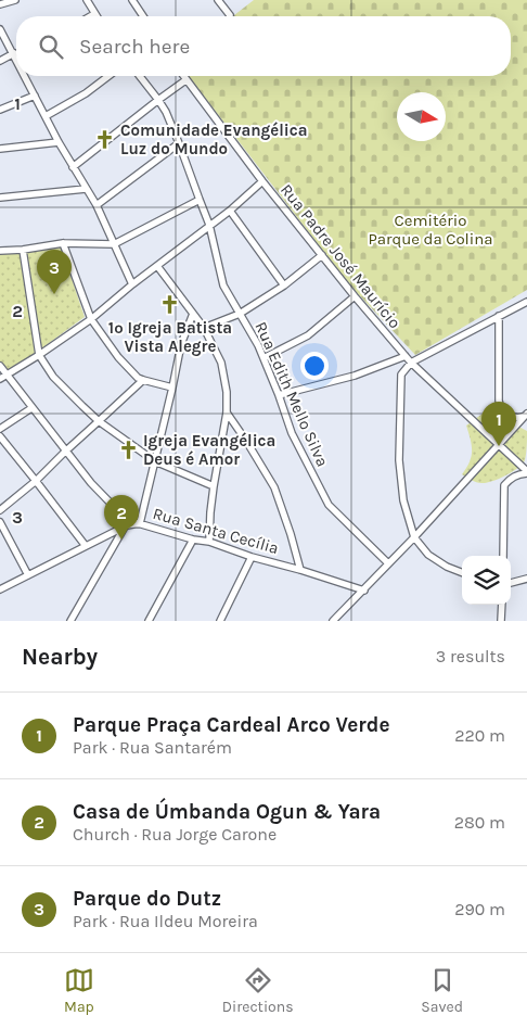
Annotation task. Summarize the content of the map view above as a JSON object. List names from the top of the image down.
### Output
{
  "streets": {
    "street": ["Rua Padre José Maurício", "Rua Edith Mello Silva", "Rua Santa Cecília"]
  },
  "parks": ["Cemitério Parque da Colina"],
  "places": {
    "church": ["Comunidade Evangélica Luz do Mundo", "1º Igreja Batista Vista Alegre", "Igreja Evangélica Deus é Amor"]
  },
  "north": "right",
  "page": {
    "search": "Search here",
    "pins": ["3", "1", "2"],
    "heading": ["Nearby", "3 results"],
    "list": [
      {
        "mark": "1",
        "name": "Parque Praça Cardeal Arco Verde",
        "note": "Park · Rua Santarém",
        "value": "220 m"
      },
      {
        "mark": "2",
        "name": "Casa de Úmbanda Ogun & Yara",
        "note": "Church · Rua Jorge Carone",
        "value": "280 m"
      },
      {
        "mark": "3",
        "name": "Parque do Dutz",
        "note": "Park · Rua Ildeu Moreira",
        "value": "290 m"
      }
    ],
    "nav": ["Map", "Directions", "Saved"]
  },
  "grid": {
    "rows": ["1", "2", "3"]
  }
}
